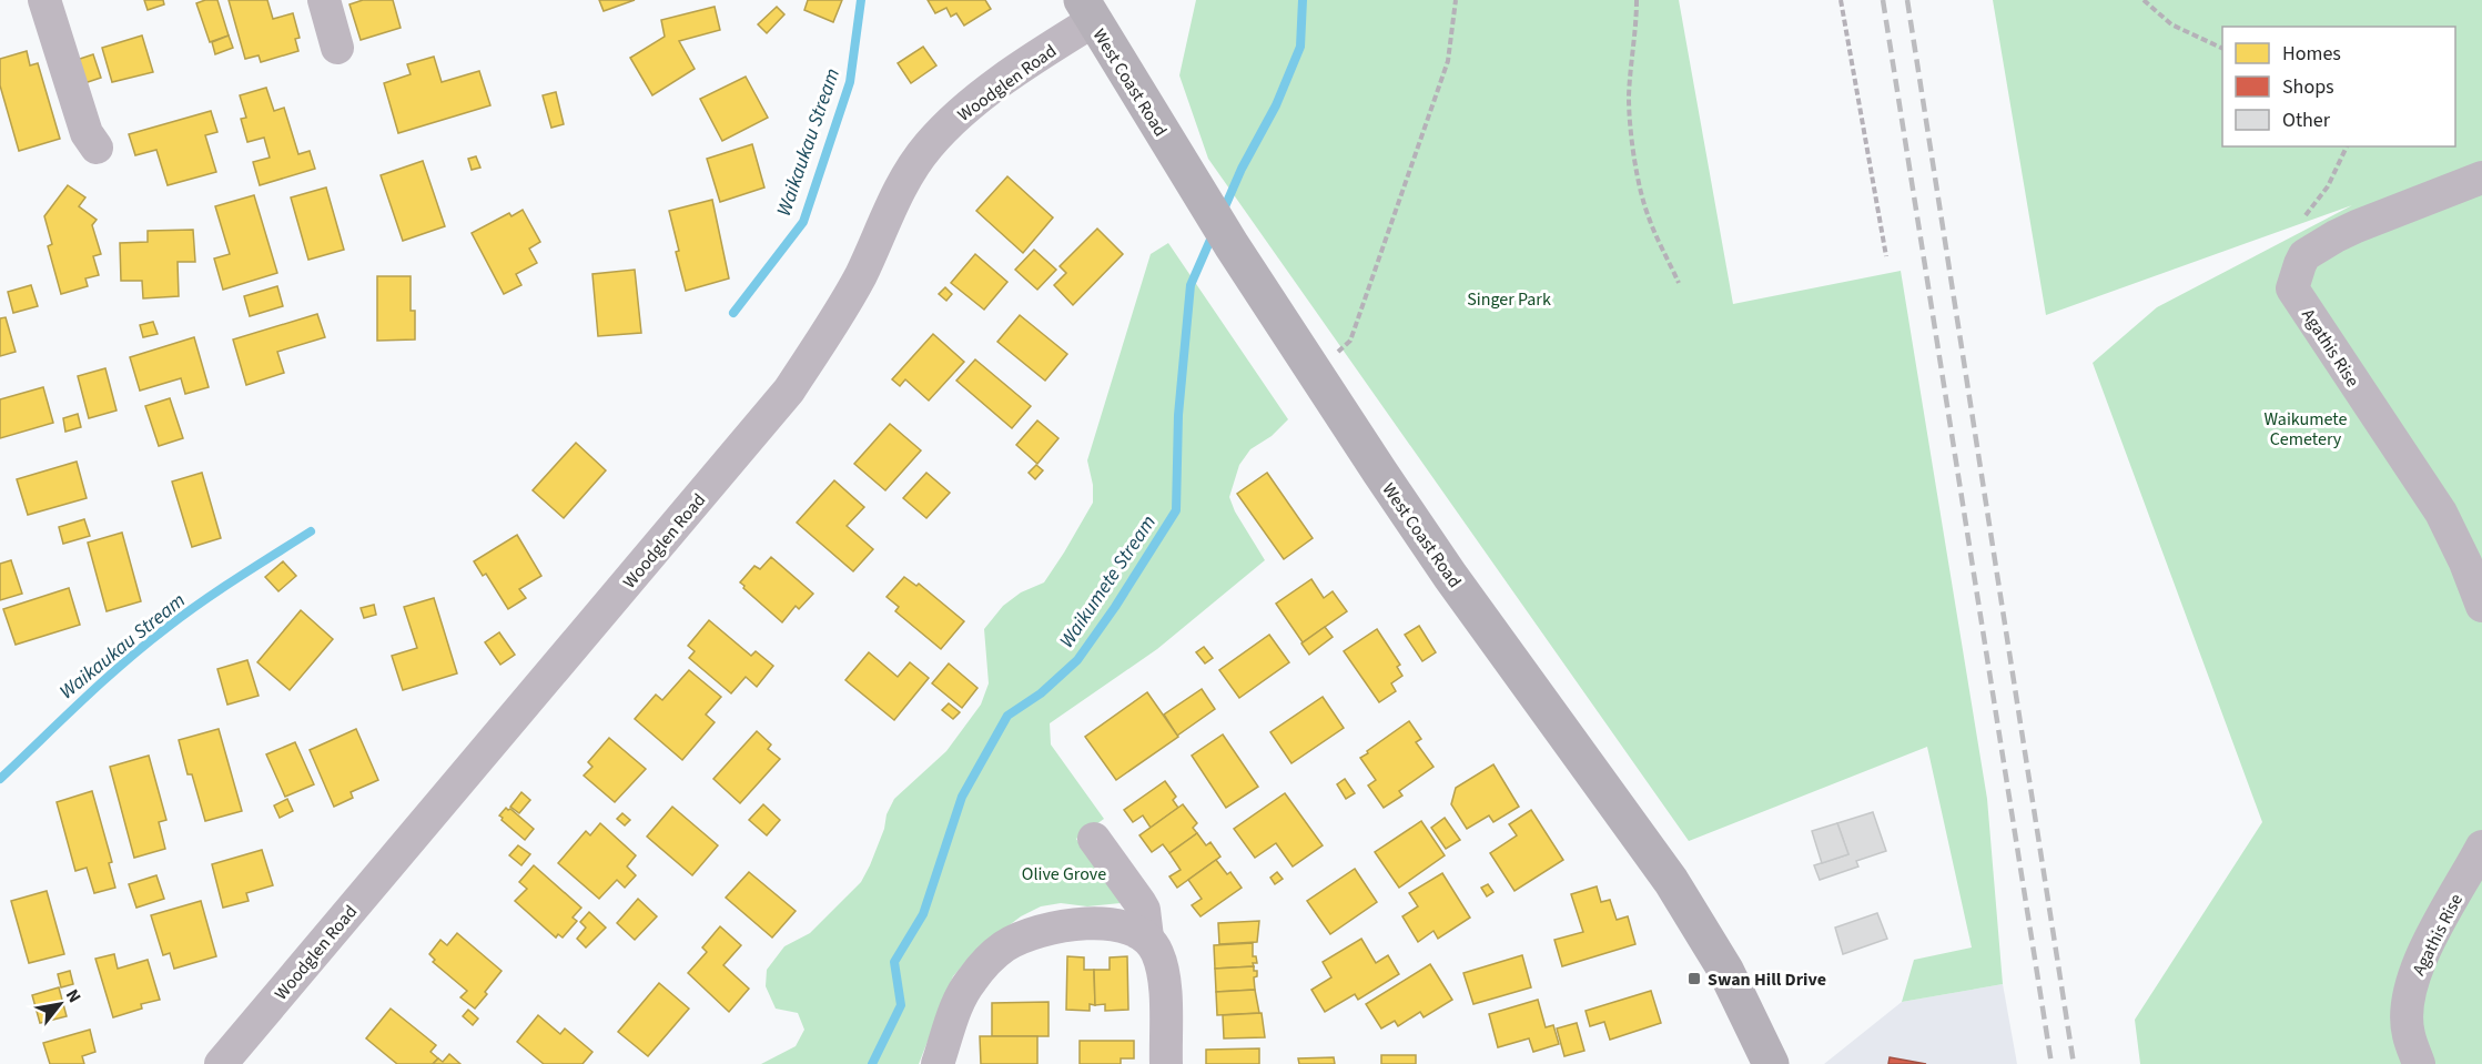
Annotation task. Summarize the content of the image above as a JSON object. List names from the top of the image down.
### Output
{
  "streets": {
    "main road": ["West Coast Road"],
    "street": ["Woodglen Road", "Agathis Rise"]
  },
  "crossings": [
    ["Woodglen Road", "West Coast Road"]
  ],
  "water": ["Waikaukau Stream", "Waikumete Stream"],
  "parks": ["Singer Park", "Waikumete Cemetery", "Olive Grove"],
  "places": {
    "transit": ["Swan Hill Drive"]
  },
  "legend": ["Homes", "Shops", "Other"],
  "north": "top right"
}
